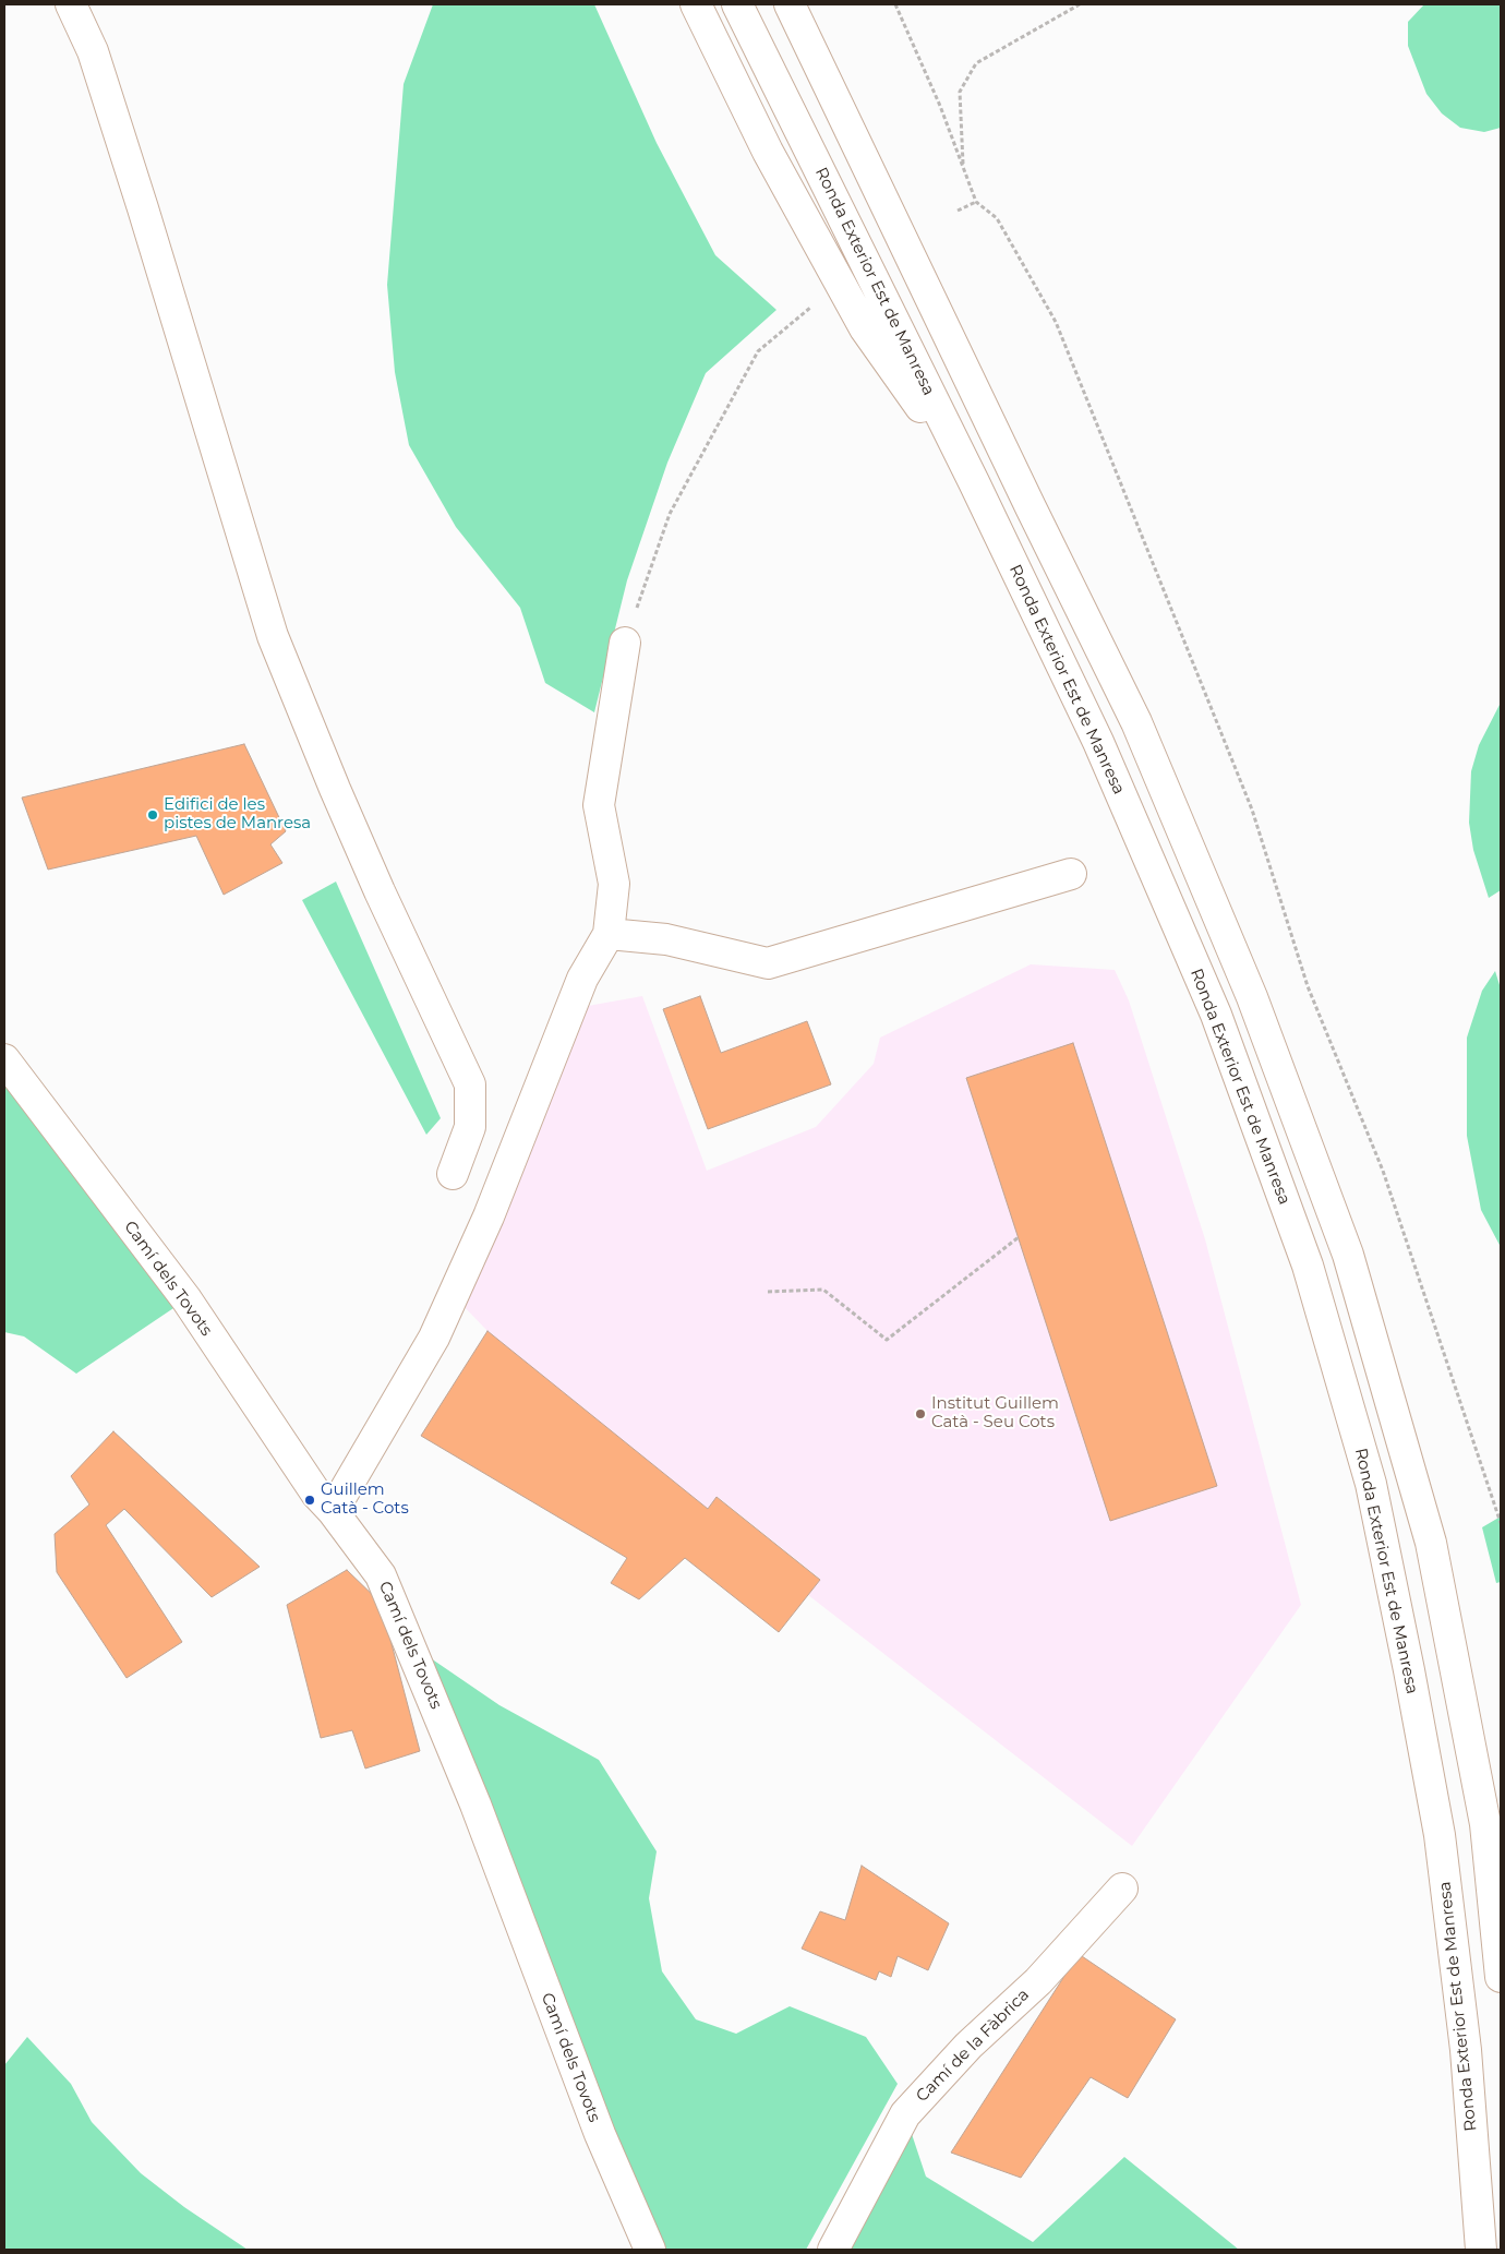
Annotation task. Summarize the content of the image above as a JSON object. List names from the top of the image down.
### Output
{
  "streets": {
    "main road": ["Ronda Exterior Est de Manresa", "Camí dels Tovots", "Camí de la Fàbrica"]
  },
  "places": ["Edifici de les pistes de Manresa", "Institut Guillem Catà - Seu Cots", "Guillem Catà - Cots"]
}
